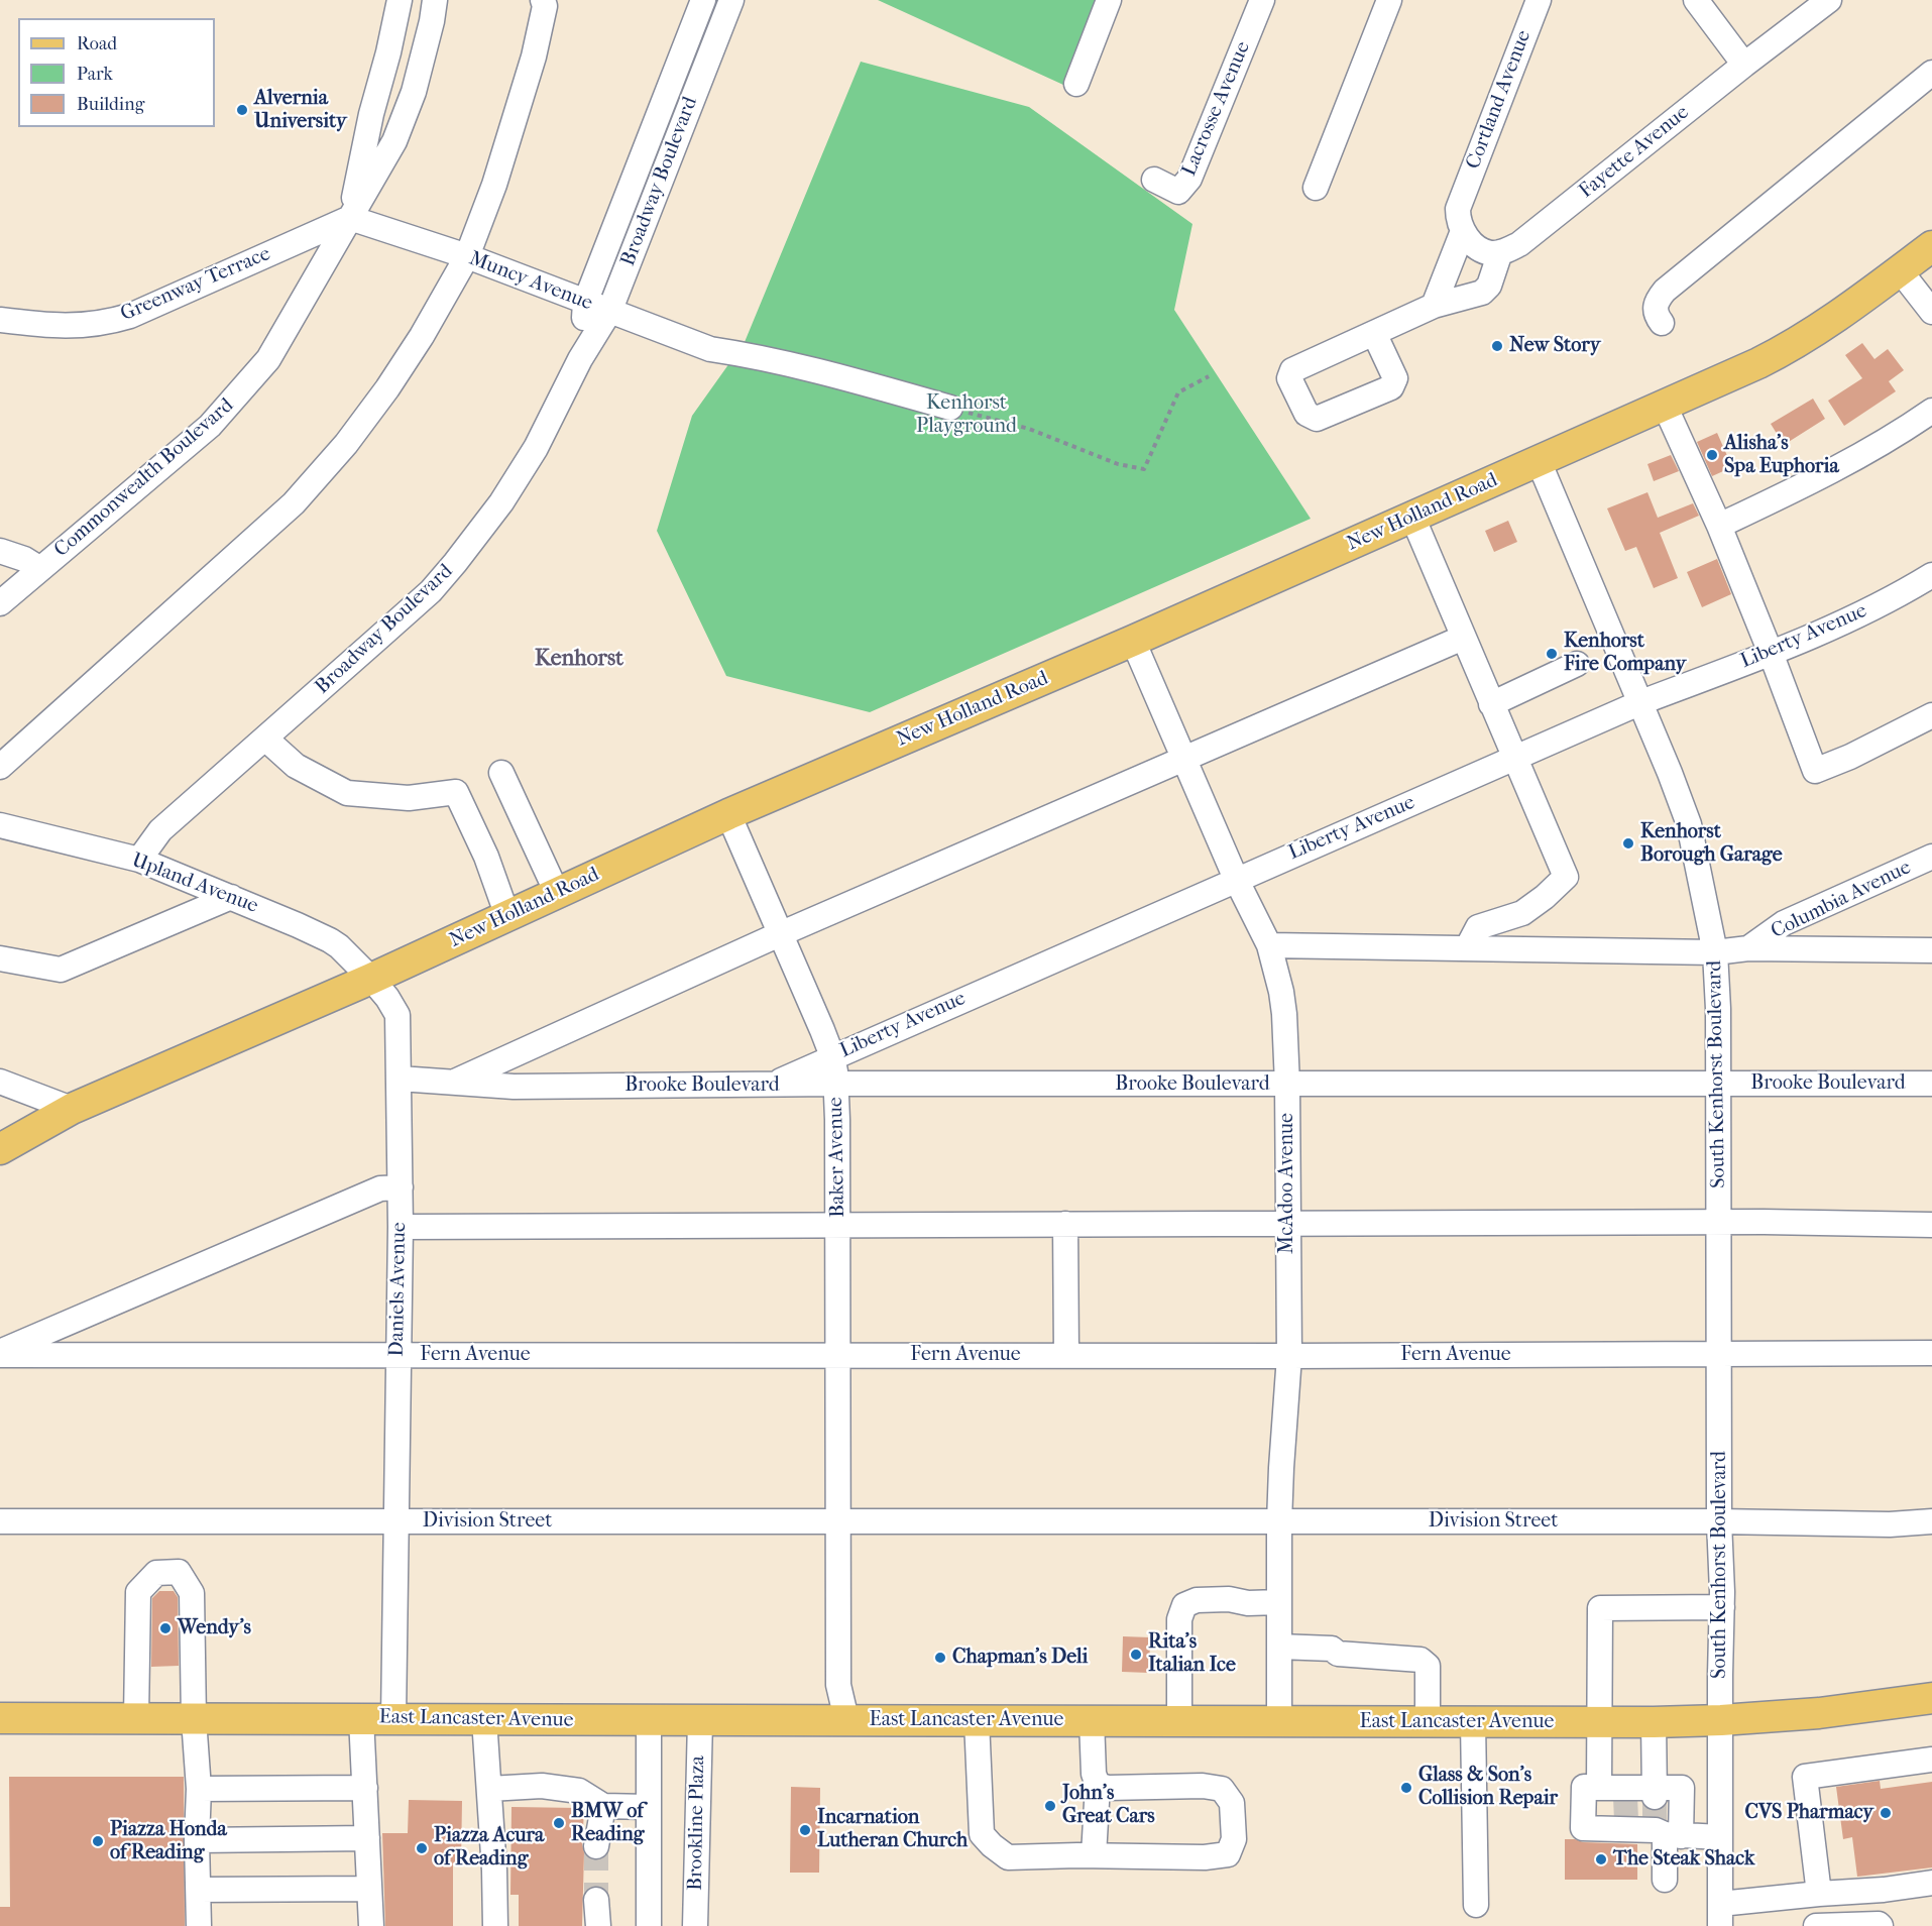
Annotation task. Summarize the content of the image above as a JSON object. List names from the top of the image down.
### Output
{
  "streets": {
    "main road": ["New Holland Road", "East Lancaster Avenue"],
    "street": [
      "Cortland Avenue",
      "Lacrosse Avenue",
      "Fayette Avenue",
      "Broadway Boulevard",
      "Muncy Avenue",
      "Greenway Terrace",
      "Commonwealth Boulevard",
      "Liberty Avenue",
      "Upland Avenue",
      "Columbia Avenue",
      "South Kenhorst Boulevard",
      "Brooke Boulevard",
      "Baker Avenue",
      "McAdoo Avenue",
      "Daniels Avenue",
      "Fern Avenue",
      "Division Street",
      "Brookline Plaza"
    ]
  },
  "crossings": [
    ["Broadway Boulevard", "Muncy Avenue"],
    ["Broadway Boulevard", "Upland Avenue"],
    ["Muncy Avenue", "Greenway Terrace"],
    ["Muncy Avenue", "Commonwealth Boulevard"],
    ["Greenway Terrace", "Commonwealth Boulevard"],
    ["New Holland Road", "Upland Avenue"],
    ["New Holland Road", "South Kenhorst Boulevard"],
    ["New Holland Road", "Baker Avenue"],
    ["New Holland Road", "McAdoo Avenue"],
    ["New Holland Road", "Daniels Avenue"],
    ["Liberty Avenue", "South Kenhorst Boulevard"],
    ["Liberty Avenue", "Brooke Boulevard"],
    ["Liberty Avenue", "Baker Avenue"],
    ["Liberty Avenue", "McAdoo Avenue"],
    ["Upland Avenue", "Daniels Avenue"],
    ["Columbia Avenue", "South Kenhorst Boulevard"],
    ["Columbia Avenue", "McAdoo Avenue"],
    ["South Kenhorst Boulevard", "Brooke Boulevard"],
    ["South Kenhorst Boulevard", "Fern Avenue"],
    ["South Kenhorst Boulevard", "Division Street"],
    ["South Kenhorst Boulevard", "East Lancaster Avenue"],
    ["Brooke Boulevard", "Baker Avenue"],
    ["Brooke Boulevard", "McAdoo Avenue"],
    ["Brooke Boulevard", "Daniels Avenue"],
    ["Baker Avenue", "Fern Avenue"],
    ["Baker Avenue", "Division Street"],
    ["Baker Avenue", "East Lancaster Avenue"],
    ["McAdoo Avenue", "Fern Avenue"],
    ["McAdoo Avenue", "Division Street"],
    ["McAdoo Avenue", "East Lancaster Avenue"],
    ["Daniels Avenue", "Fern Avenue"],
    ["Daniels Avenue", "Division Street"],
    ["Daniels Avenue", "East Lancaster Avenue"],
    ["East Lancaster Avenue", "Brookline Plaza"]
  ],
  "districts": ["Kenhorst"],
  "parks": ["Kenhorst Playground"],
  "places": [
    "Alvernia University",
    "New Story",
    "Alisha's Spa Euphoria",
    "Kenhorst Fire Company",
    "Kenhorst Borough Garage",
    "Wendy's",
    "Rita's Italian Ice",
    "Chapman's Deli",
    "Glass & Son's Collision Repair",
    "John's Great Cars",
    "CVS Pharmacy",
    "BMW of Reading",
    "Incarnation Lutheran Church",
    "Piazza Honda of Reading",
    "Piazza Acura of Reading",
    "The Steak Shack"
  ],
  "legend": ["Road", "Park", "Building"]
}
